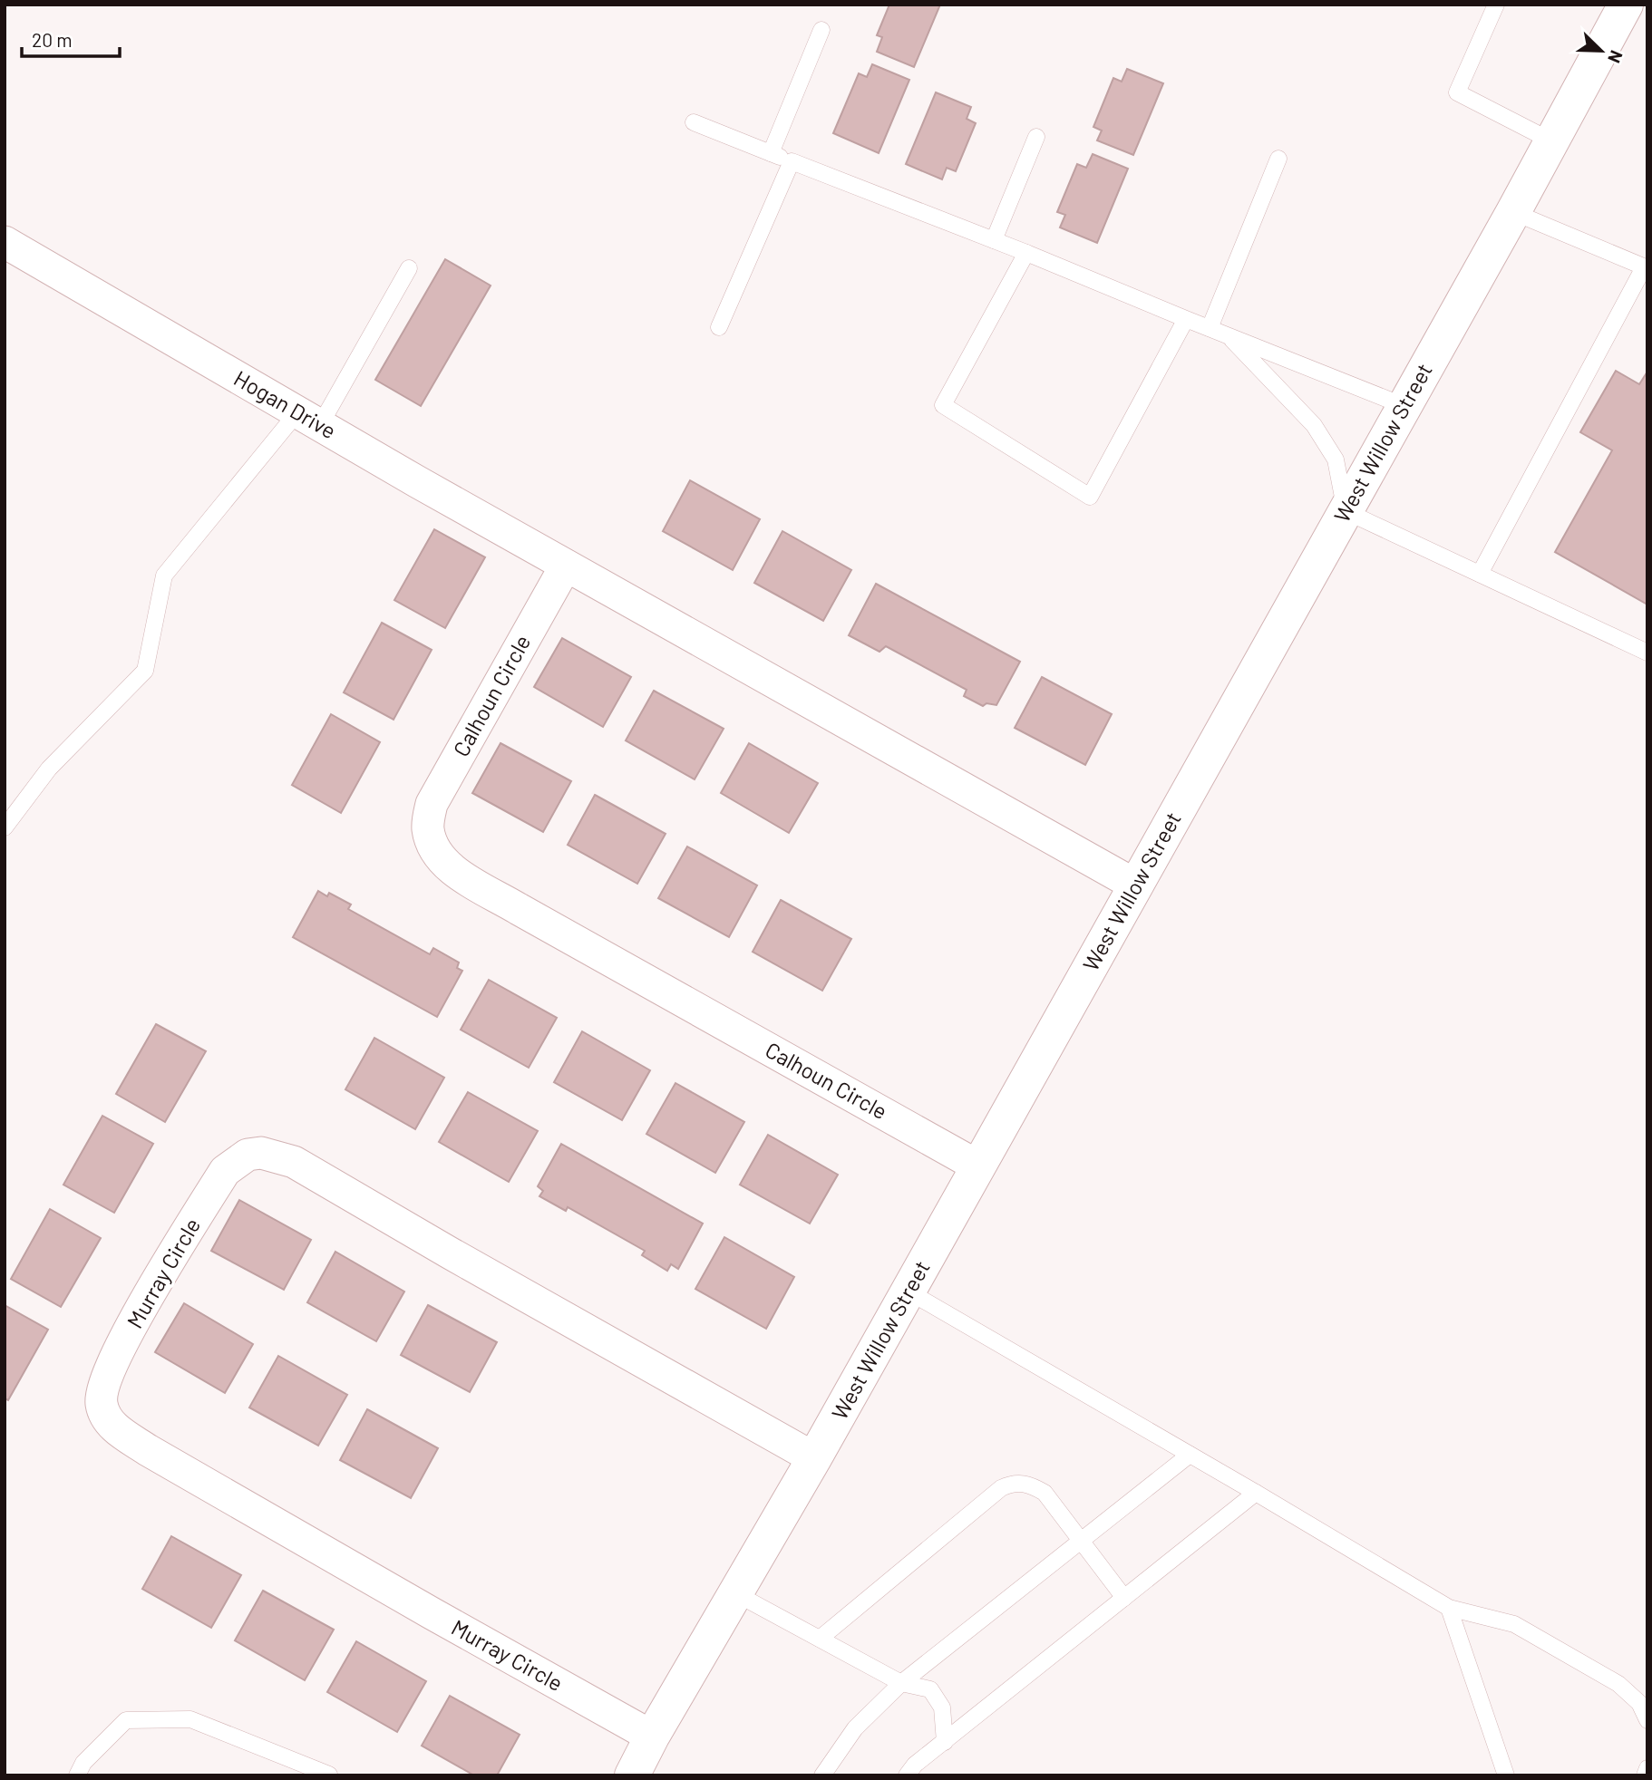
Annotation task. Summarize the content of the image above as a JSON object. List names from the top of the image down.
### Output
{
  "streets": {
    "main road": ["West Willow Street"],
    "street": ["Hogan Drive", "Calhoun Circle", "Murray Circle"]
  },
  "crossings": [
    ["Hogan Drive", "Calhoun Circle"],
    ["West Willow Street", "Calhoun Circle"],
    ["West Willow Street", "Murray Circle"]
  ],
  "scale_bar": "20 m",
  "north": "bottom right"
}
